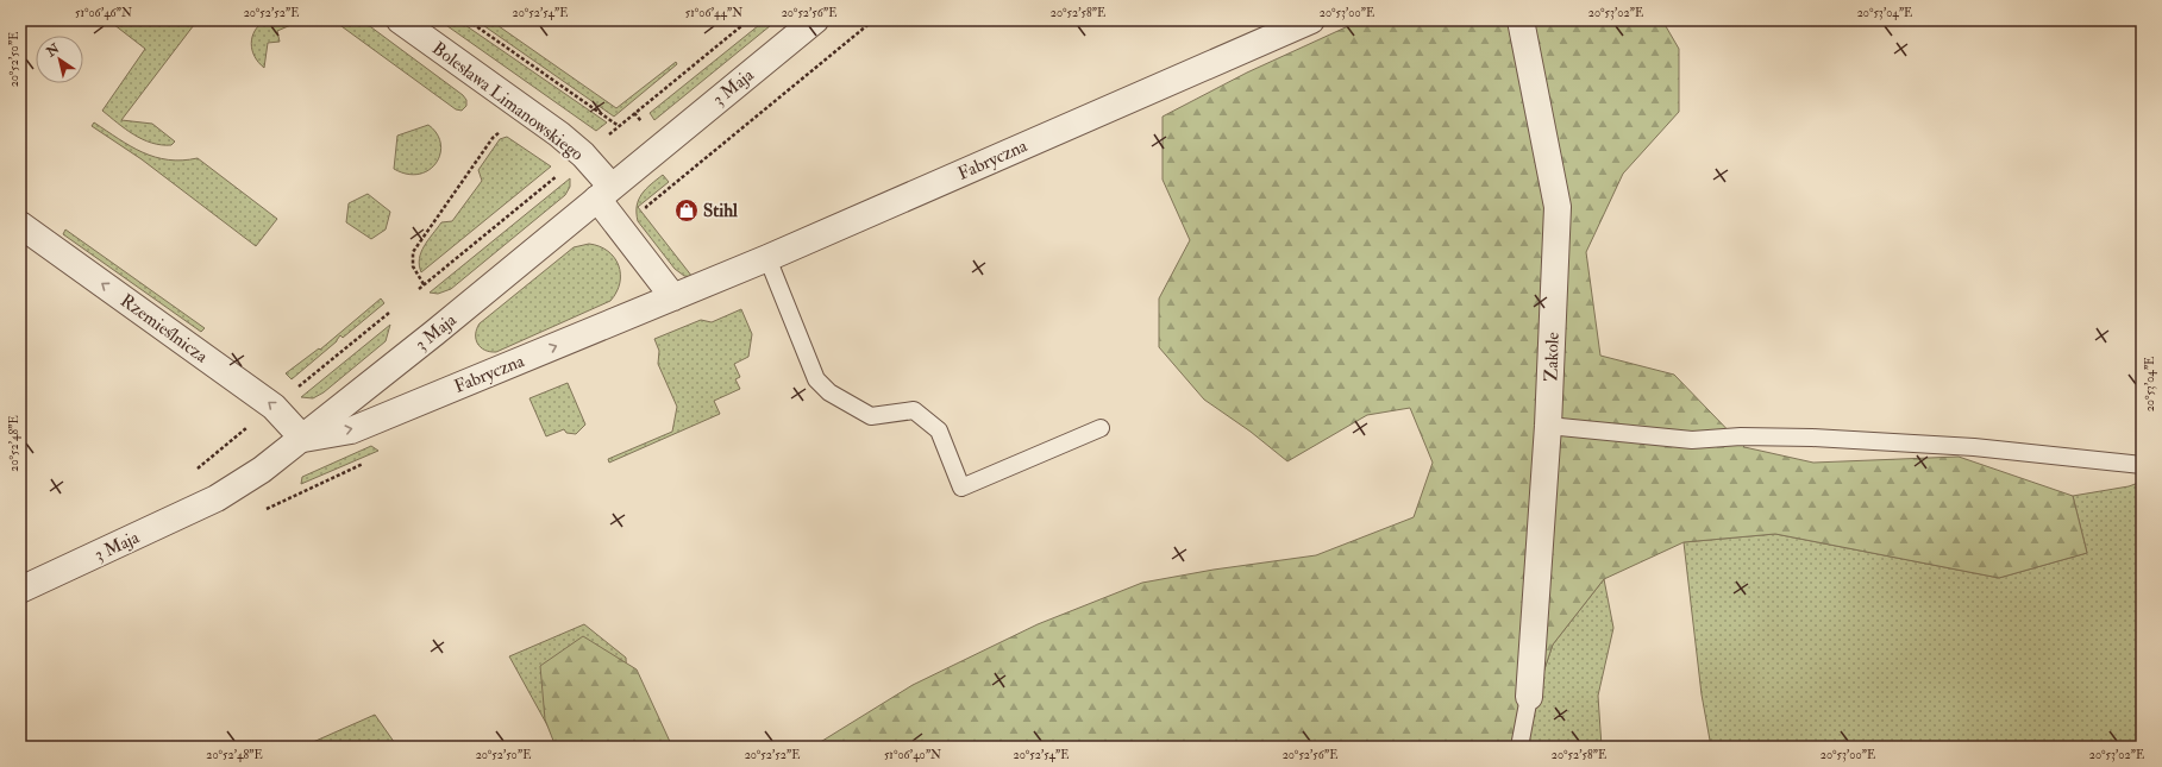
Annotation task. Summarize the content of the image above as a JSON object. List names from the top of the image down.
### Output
{
  "streets": {
    "street": [
      "3 Maja",
      "Bolesława Limanowskiego",
      "Fabryczna",
      "Rzemieślnicza",
      "Zakole"
    ]
  },
  "crossings": [
    ["3 Maja", "Bolesława Limanowskiego"],
    ["3 Maja", "Fabryczna"],
    ["3 Maja", "Rzemieślnicza"],
    ["Fabryczna", "Rzemieślnicza"]
  ],
  "one_way": ["Fabryczna", "Rzemieślnicza"],
  "places": {
    "shop": ["Stihl"]
  },
  "north": "top left",
  "coordinates": [
    "51°06'46\"N",
    "20°52'52\"E",
    "20°52'54\"E",
    "51°06'44\"N",
    "20°52'56\"E",
    "20°52'58\"E",
    "20°53'00\"E",
    "20°53'02\"E",
    "20°53'04\"E",
    "20°52'50\"E",
    "20°52'48\"E",
    "51°06'40\"N"
  ]
}
